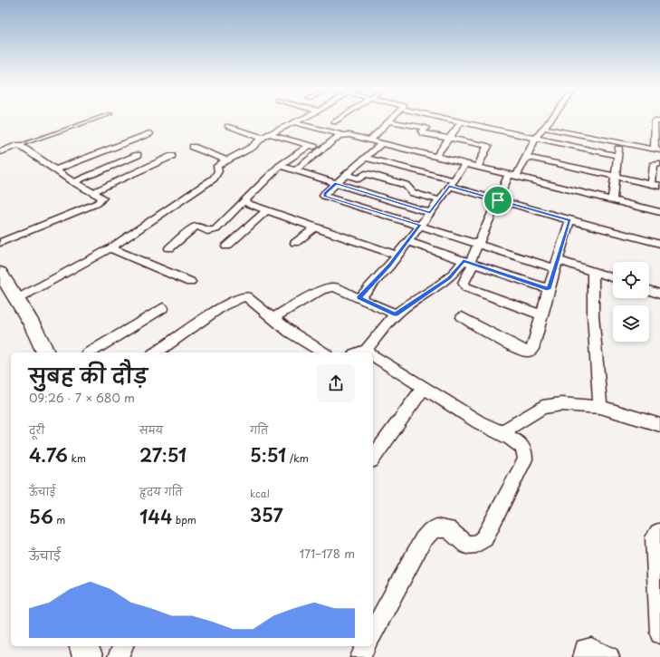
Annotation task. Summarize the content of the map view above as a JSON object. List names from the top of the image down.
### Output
{
  "page": {
    "heading": ["सुबह की दौड़", "09:26 · 7 × 680 m"],
    "stats": [
      ["दूरी", "4.76 km"],
      ["समय", "27:51"],
      ["गति", "5:51 /km"],
      ["ऊँचाई", "56 m"],
      ["हृदय गति", "144 bpm"],
      ["kcal", "357"]
    ],
    "chart": ["ऊँचाई", "171–178 m"]
  }
}
